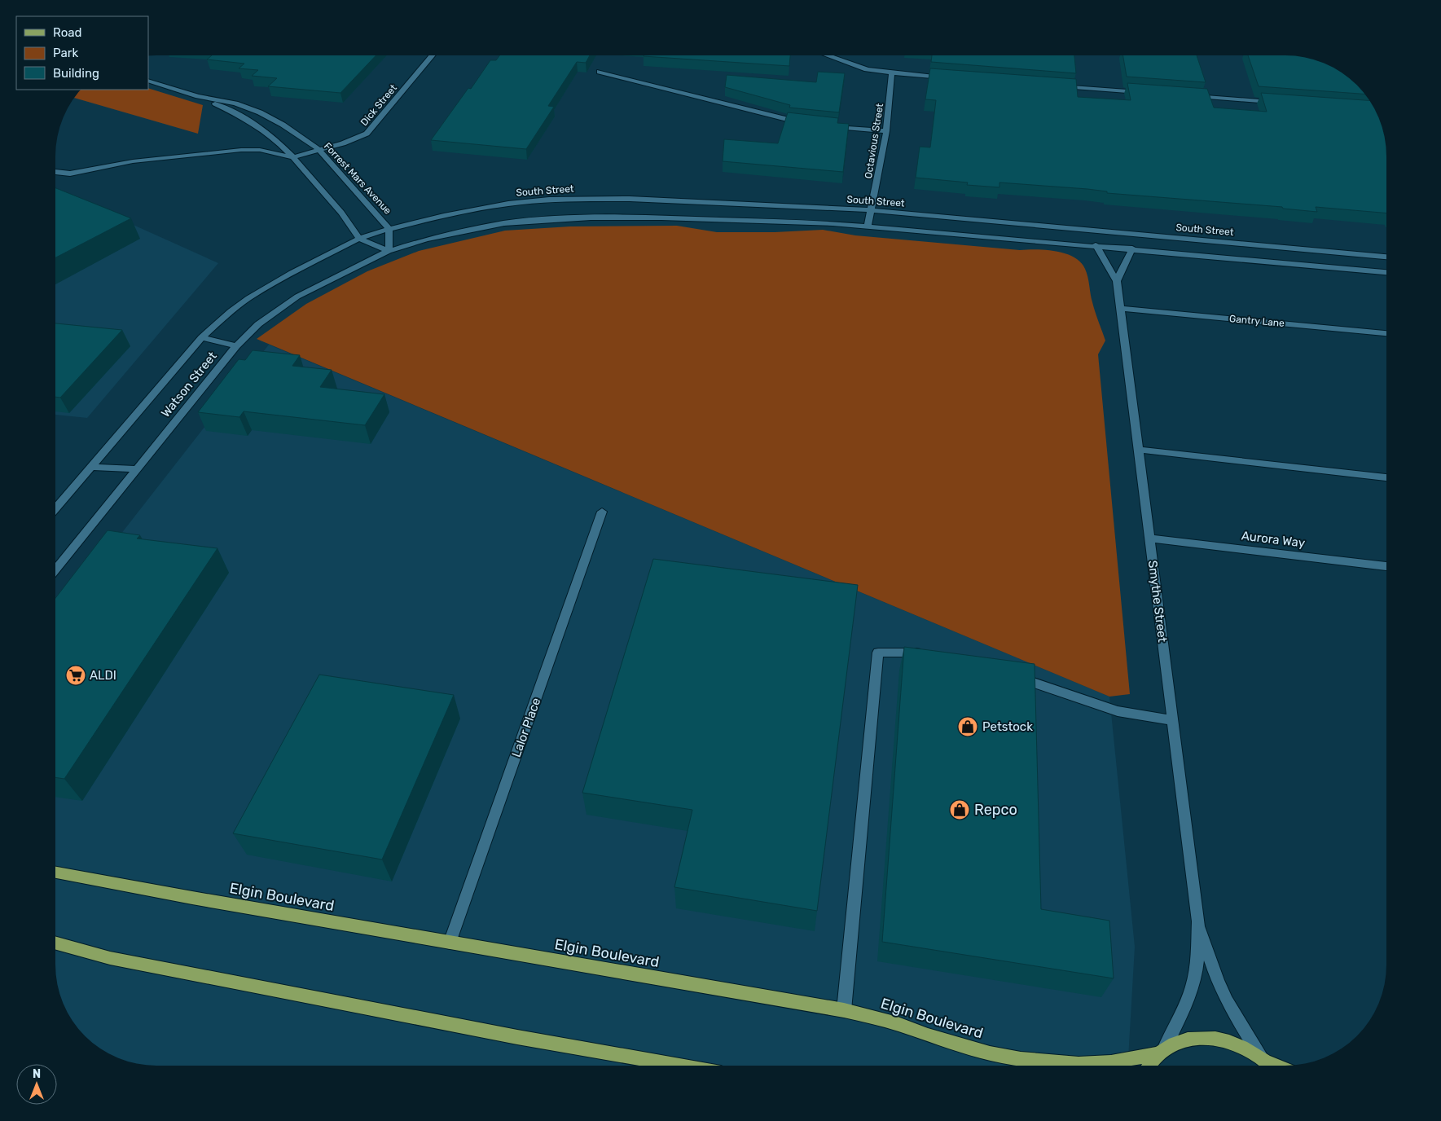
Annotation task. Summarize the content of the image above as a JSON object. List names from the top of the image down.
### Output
{
  "streets": {
    "main road": ["Elgin Boulevard"],
    "street": [
      "Dick Street",
      "Octavious Street",
      "Forrest Mars Avenue",
      "South Street",
      "Gantry Lane",
      "Watson Street",
      "Aurora Way",
      "Smythe Street",
      "Lalor Place"
    ]
  },
  "crossings": [
    ["Dick Street", "Forrest Mars Avenue"],
    ["Octavious Street", "South Street"],
    ["Forrest Mars Avenue", "South Street"],
    ["Forrest Mars Avenue", "Watson Street"],
    ["South Street", "Watson Street"],
    ["Gantry Lane", "Smythe Street"],
    ["Aurora Way", "Smythe Street"],
    ["Smythe Street", "Elgin Boulevard"],
    ["Lalor Place", "Elgin Boulevard"]
  ],
  "places": {
    "supermarket": ["ALDI"],
    "shop": ["Petstock", "Repco"]
  },
  "legend": ["Road", "Park", "Building"],
  "north": "top"
}
